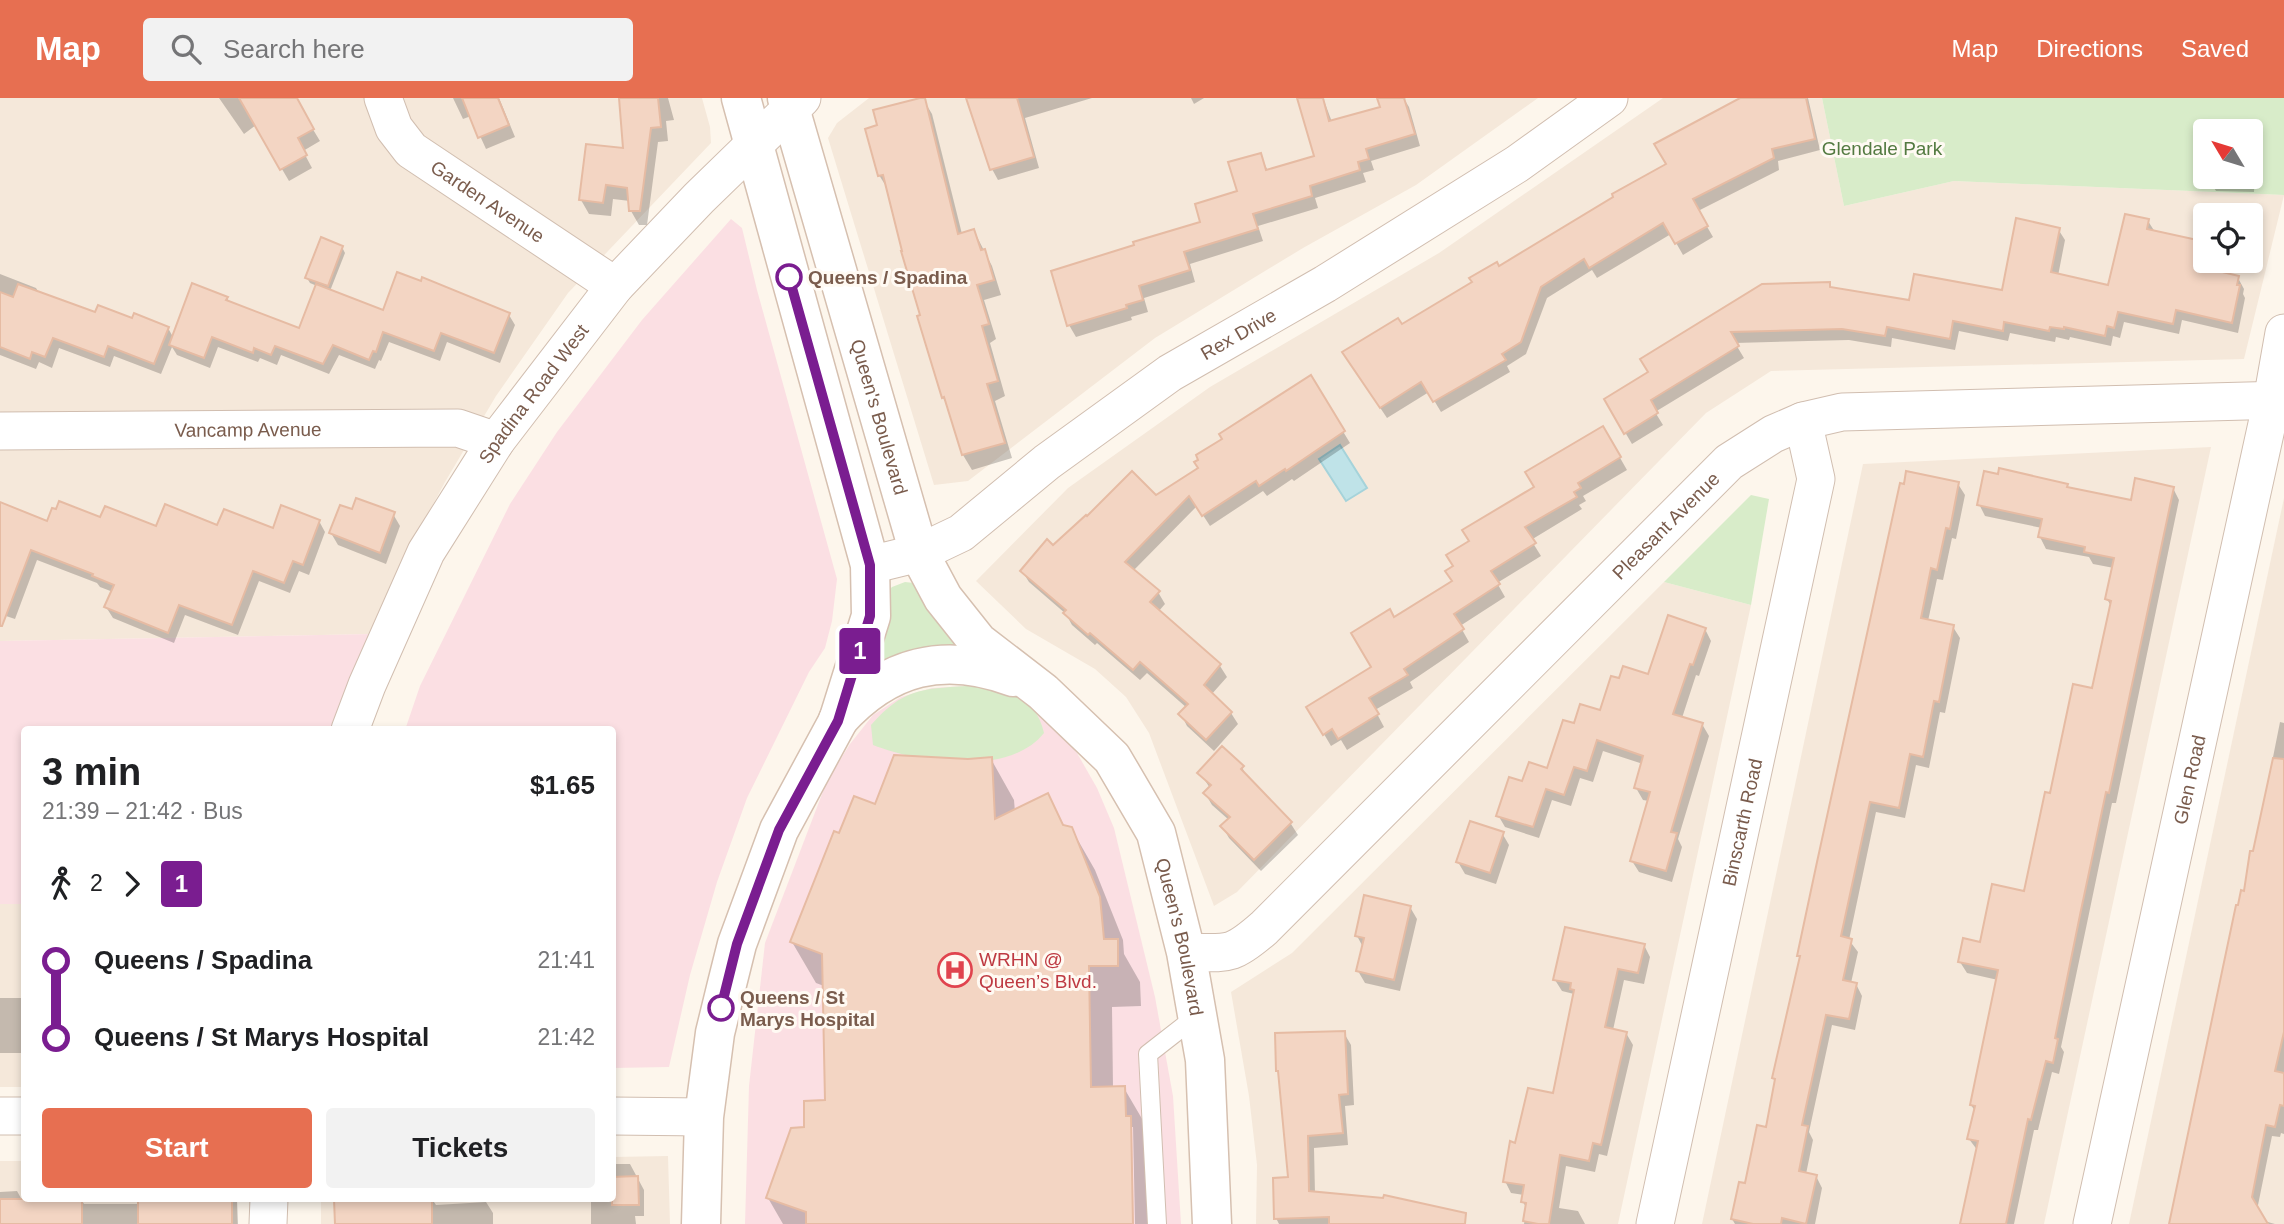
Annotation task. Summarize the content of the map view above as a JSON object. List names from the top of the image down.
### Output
{
  "streets": {
    "street": [
      "Garden Avenue",
      "Rex Drive",
      "Spadina Road West",
      "Queen's Boulevard",
      "Vancamp Avenue",
      "Pleasant Avenue",
      "Glen Road",
      "Binscarth Road"
    ]
  },
  "crossings": [
    ["Garden Avenue", "Spadina Road West"],
    ["Rex Drive", "Queen's Boulevard"],
    ["Spadina Road West", "Queen's Boulevard"],
    ["Spadina Road West", "Vancamp Avenue"],
    ["Queen's Boulevard", "Pleasant Avenue"],
    ["Pleasant Avenue", "Glen Road"],
    ["Pleasant Avenue", "Binscarth Road"]
  ],
  "parks": ["Glendale Park"],
  "places": {
    "other": ["Queens / Spadina", "Queens / St Marys Hospital"],
    "hospital": ["WRHN @ Queen’s Blvd."]
  },
  "lines": ["bus line 1"],
  "north": "top left",
  "page": {
    "header": "Map",
    "search": "Search here",
    "nav": ["Map", "Directions", "Saved"],
    "on_map": "1",
    "heading": ["3 min", "21:39 – 21:42 · Bus", "$1.65"],
    "legs": ["2", "1"],
    "list": [
      {
        "name": "Queens / Spadina",
        "value": "21:41"
      },
      {
        "name": "Queens / St Marys Hospital",
        "value": "21:42"
      }
    ],
    "buttons": ["Start", "Tickets"]
  }
}
